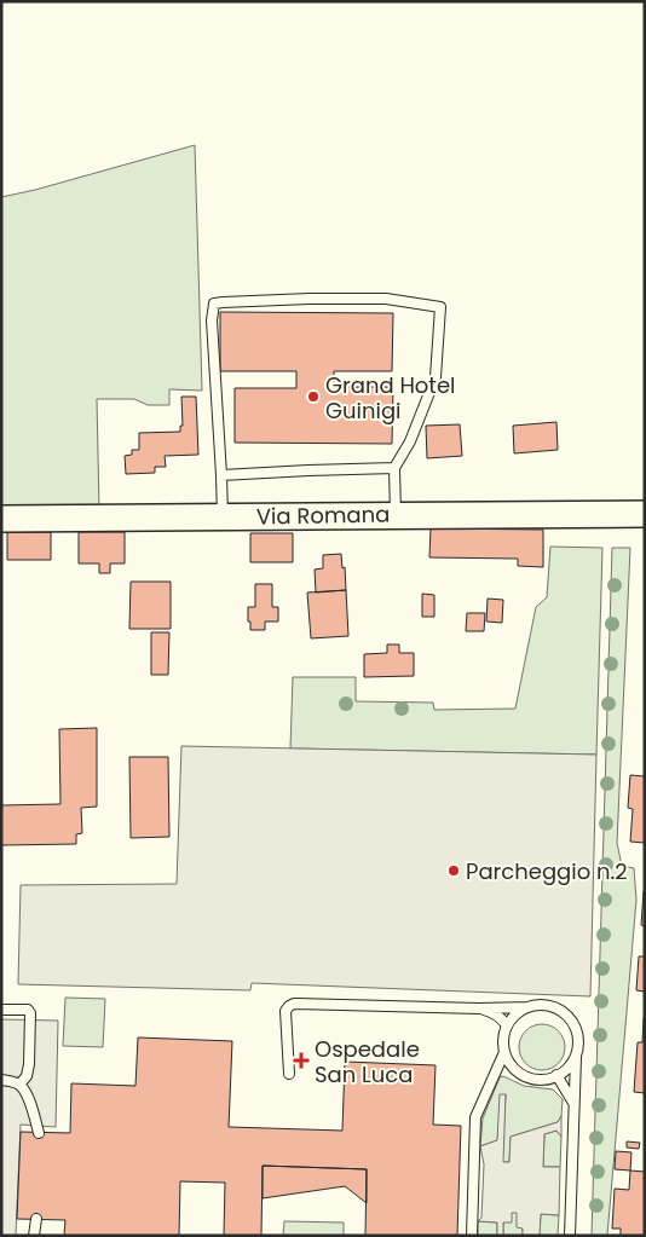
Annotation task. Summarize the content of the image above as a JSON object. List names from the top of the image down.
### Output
{
  "streets": {
    "main road": ["Via Romana"]
  },
  "places": {
    "other": ["Grand Hotel Guinigi", "Parcheggio n.2"],
    "health": ["Ospedale San Luca"]
  }
}
